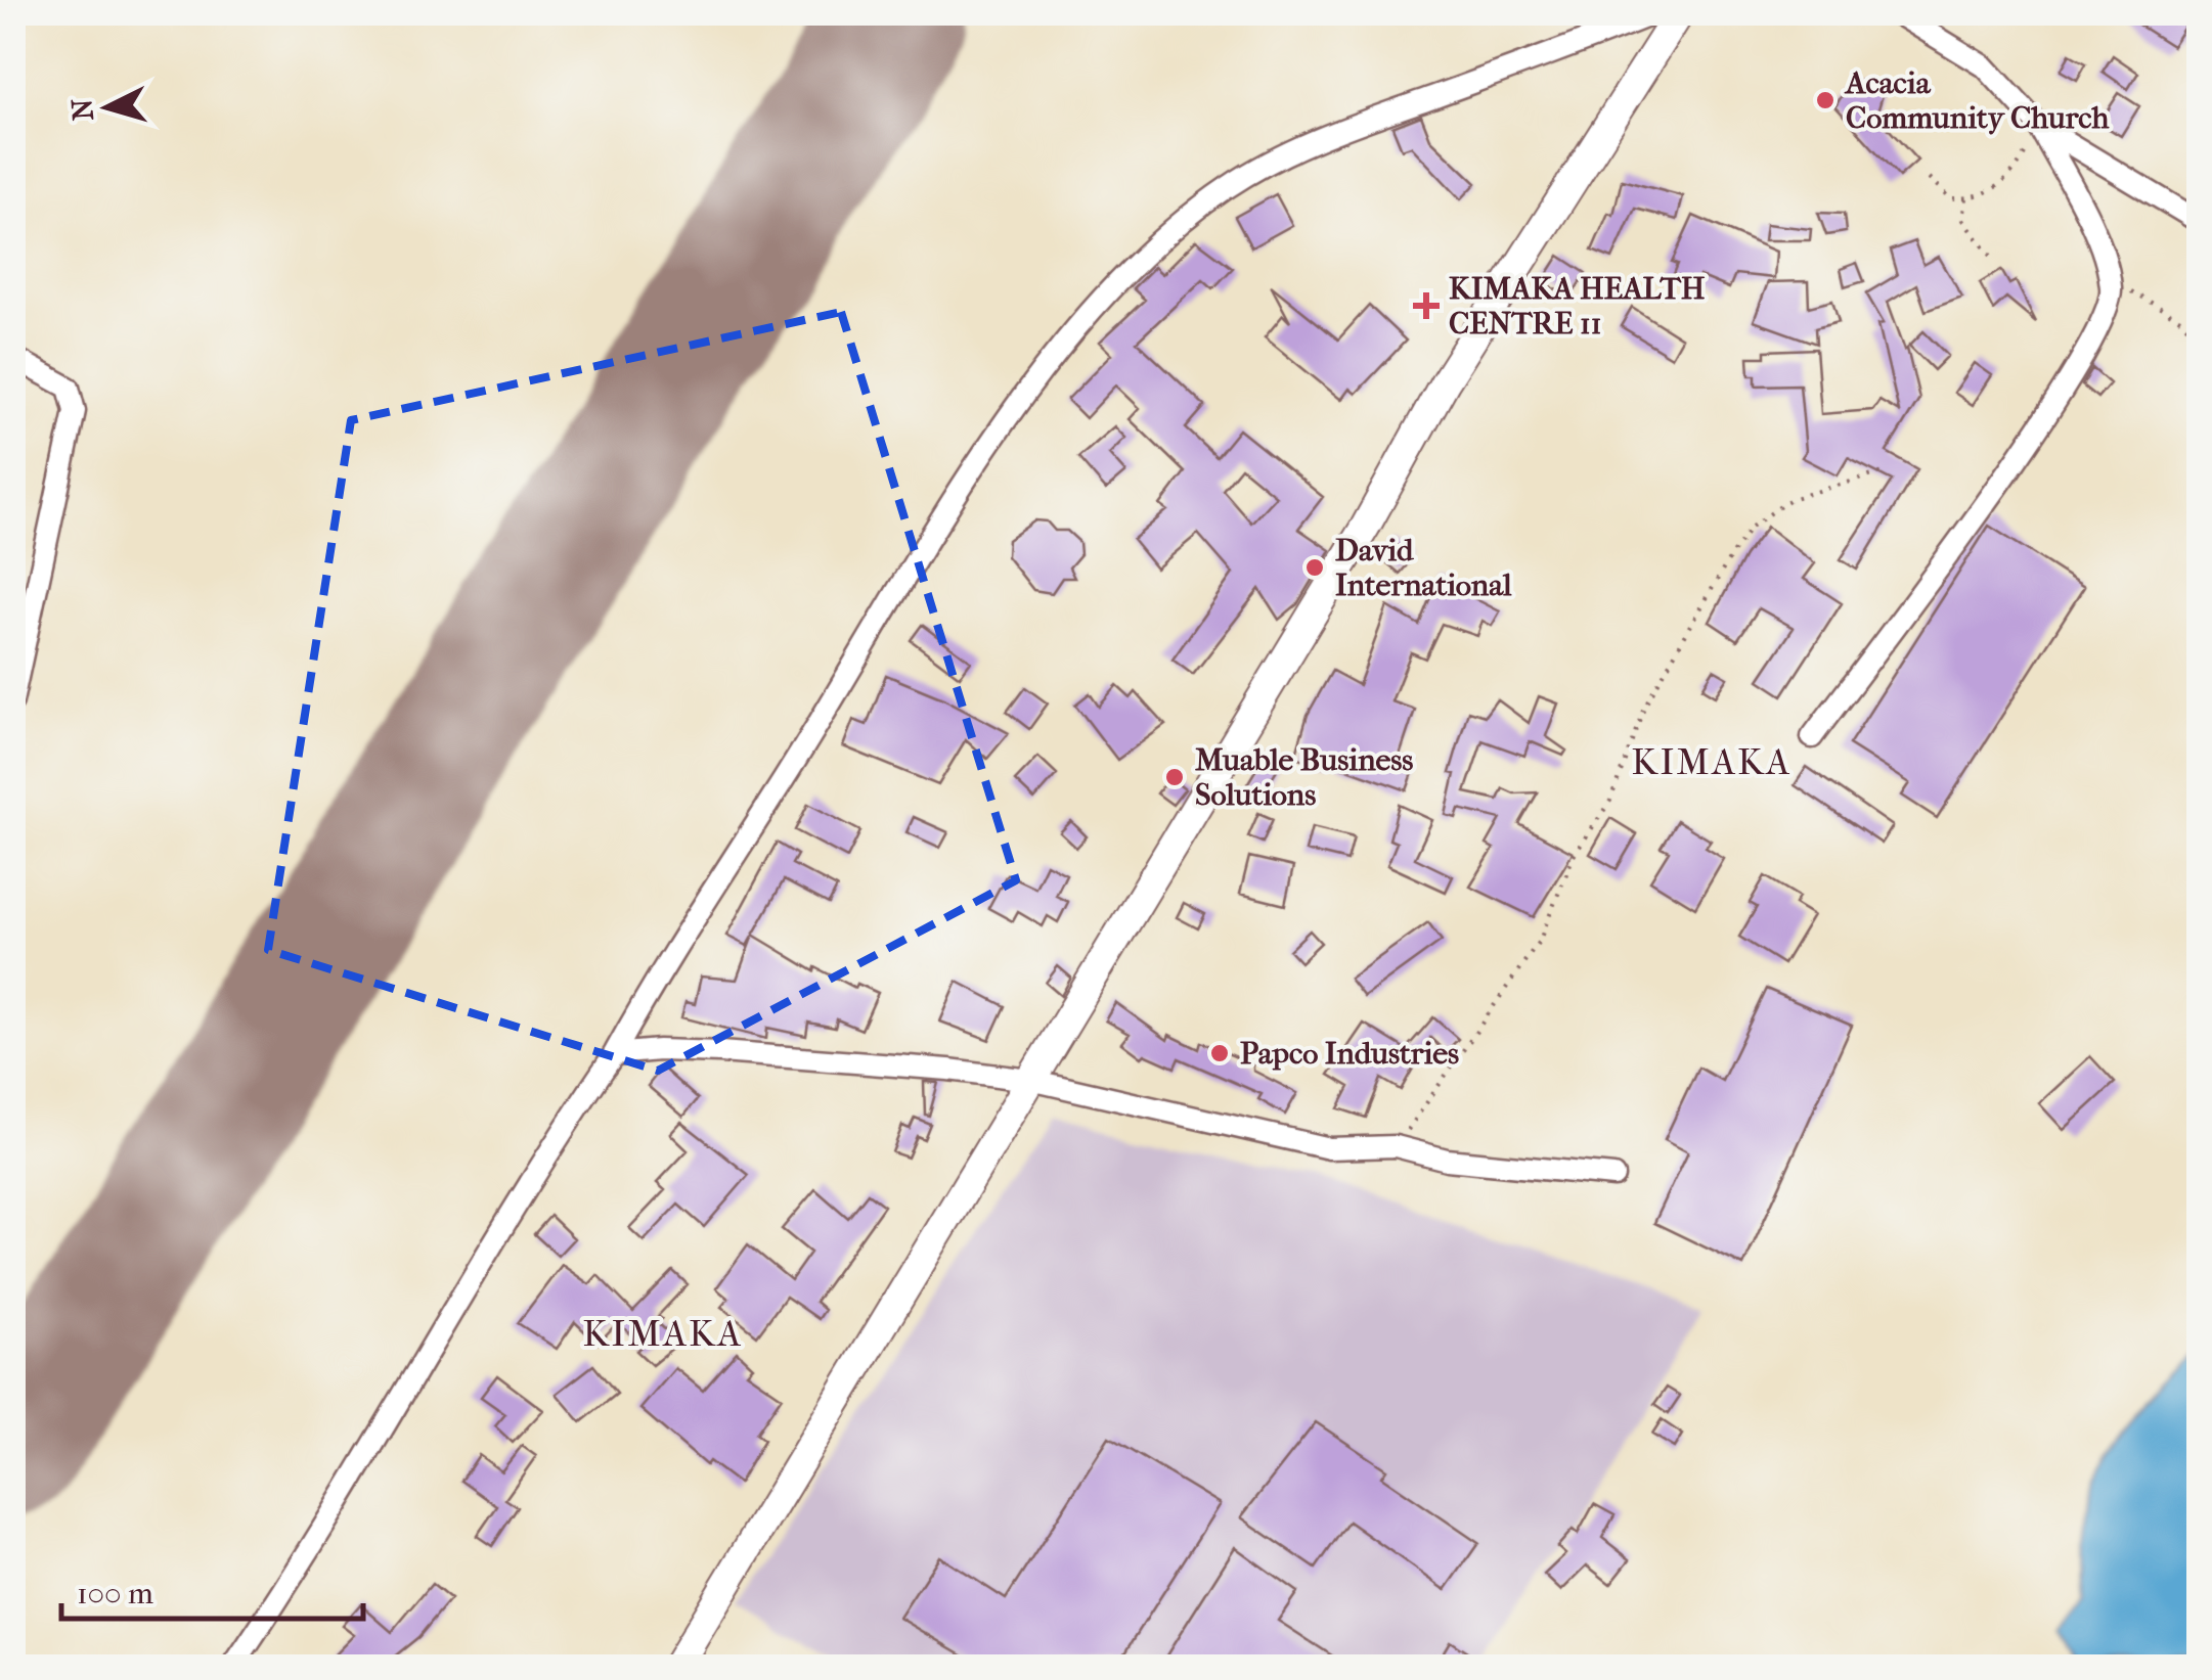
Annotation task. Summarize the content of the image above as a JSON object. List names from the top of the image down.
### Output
{
  "districts": ["KIMAKA", "KIMAKA"],
  "places": {
    "other": [
      "Acacia Community Church",
      "David International",
      "Muable Business Solutions",
      "Papco Industries"
    ],
    "health": ["KIMAKA HEALTH CENTRE 11"]
  },
  "scale_bar": "100 m",
  "north": "left"
}
